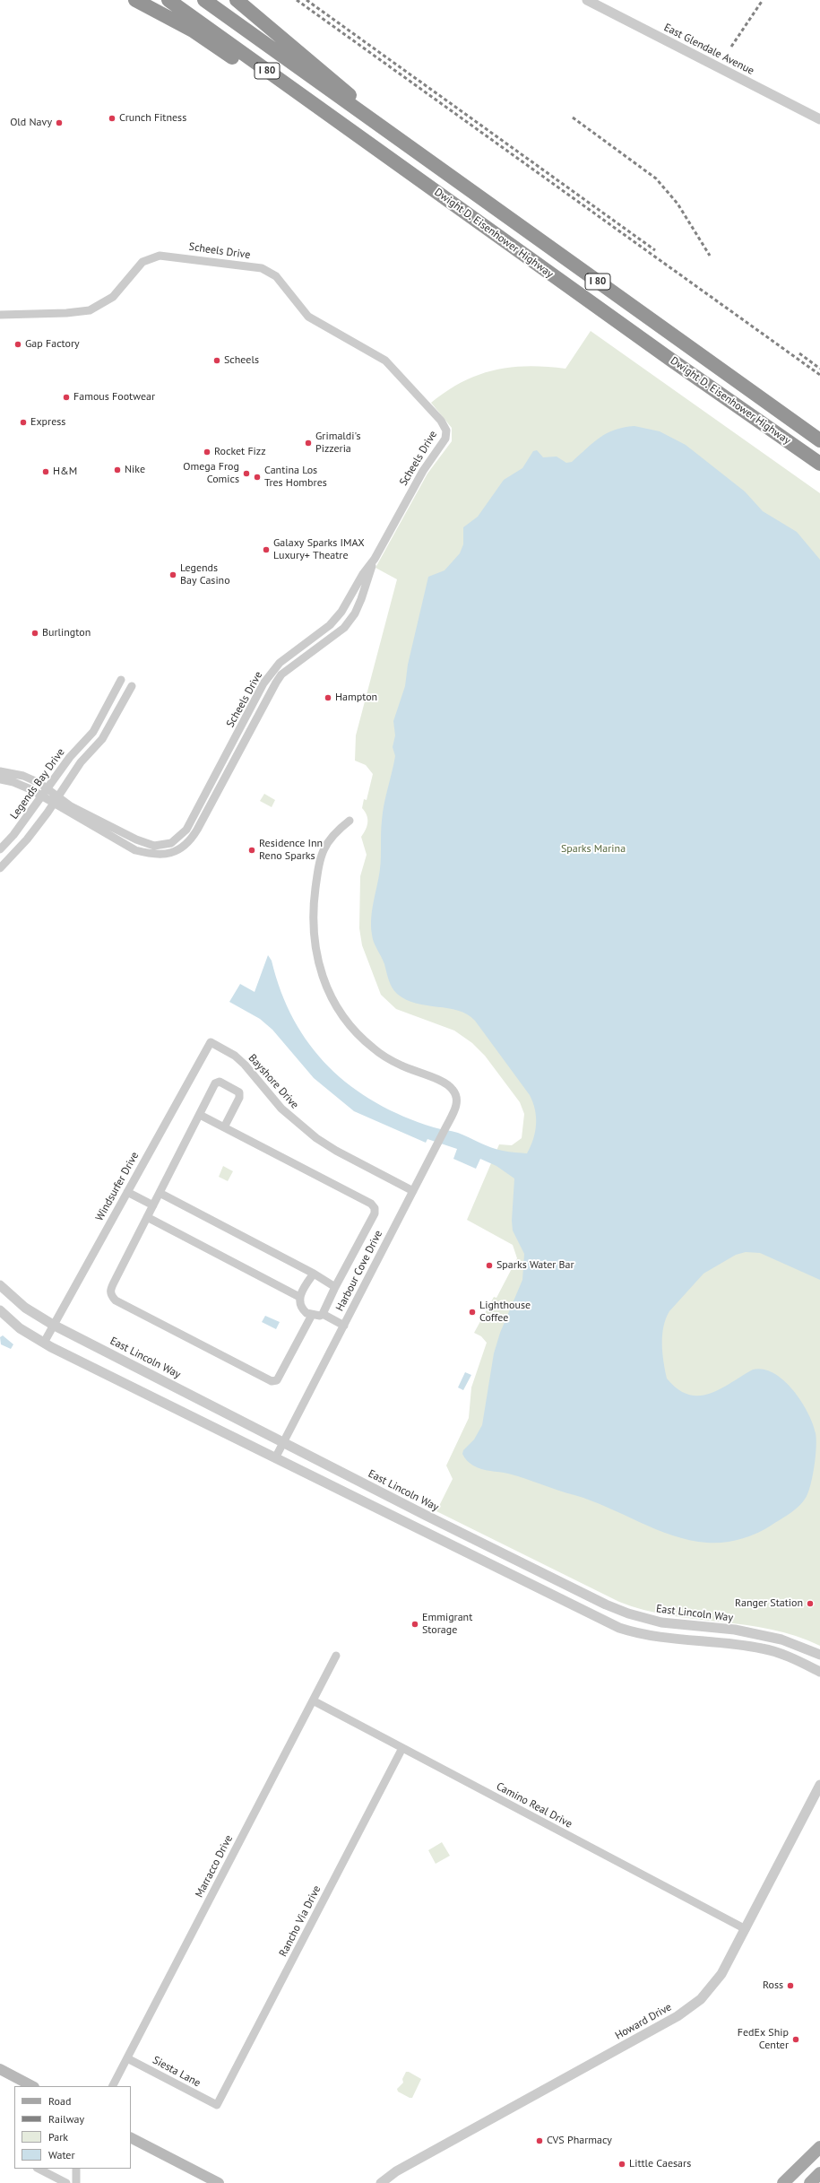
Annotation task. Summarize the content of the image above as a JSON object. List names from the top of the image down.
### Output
{
  "streets": {
    "highway": ["I 80", "Dwight D. Eisenhower Highway"],
    "street": [
      "East Glendale Avenue",
      "Scheels Drive",
      "Legends Bay Drive",
      "Bayshore Drive",
      "Windsurfer Drive",
      "Harbour Cove Drive",
      "East Lincoln Way",
      "Camino Real Drive",
      "Marracco Drive",
      "Rancho Via Drive",
      "Howard Drive",
      "Siesta Lane"
    ]
  },
  "crossings": [
    ["Scheels Drive", "Legends Bay Drive"],
    ["Bayshore Drive", "Windsurfer Drive"],
    ["Bayshore Drive", "Harbour Cove Drive"],
    ["Windsurfer Drive", "East Lincoln Way"],
    ["Harbour Cove Drive", "East Lincoln Way"],
    ["Camino Real Drive", "Marracco Drive"],
    ["Camino Real Drive", "Rancho Via Drive"],
    ["Camino Real Drive", "Howard Drive"],
    ["Marracco Drive", "Siesta Lane"],
    ["Rancho Via Drive", "Siesta Lane"]
  ],
  "parks": ["Sparks Marina"],
  "places": [
    "Crunch Fitness",
    "Old Navy",
    "Gap Factory",
    "Scheels",
    "Famous Footwear",
    "Express",
    "Grimaldi's Pizzeria",
    "Rocket Fizz",
    "Nike",
    "H&M",
    "Omega Frog Comics",
    "Cantina Los Tres Hombres",
    "Galaxy Sparks IMAX Luxury+ Theatre",
    "Legends Bay Casino",
    "Burlington",
    "Hampton",
    "Residence Inn Reno Sparks",
    "Sparks Water Bar",
    "Lighthouse Coffee",
    "Ranger Station",
    "Emmigrant Storage",
    "Ross",
    "FedEx Ship Center",
    "CVS Pharmacy",
    "Little Caesars"
  ],
  "legend": [
    "Road",
    "Railway",
    "Park",
    "Water"
  ]
}
